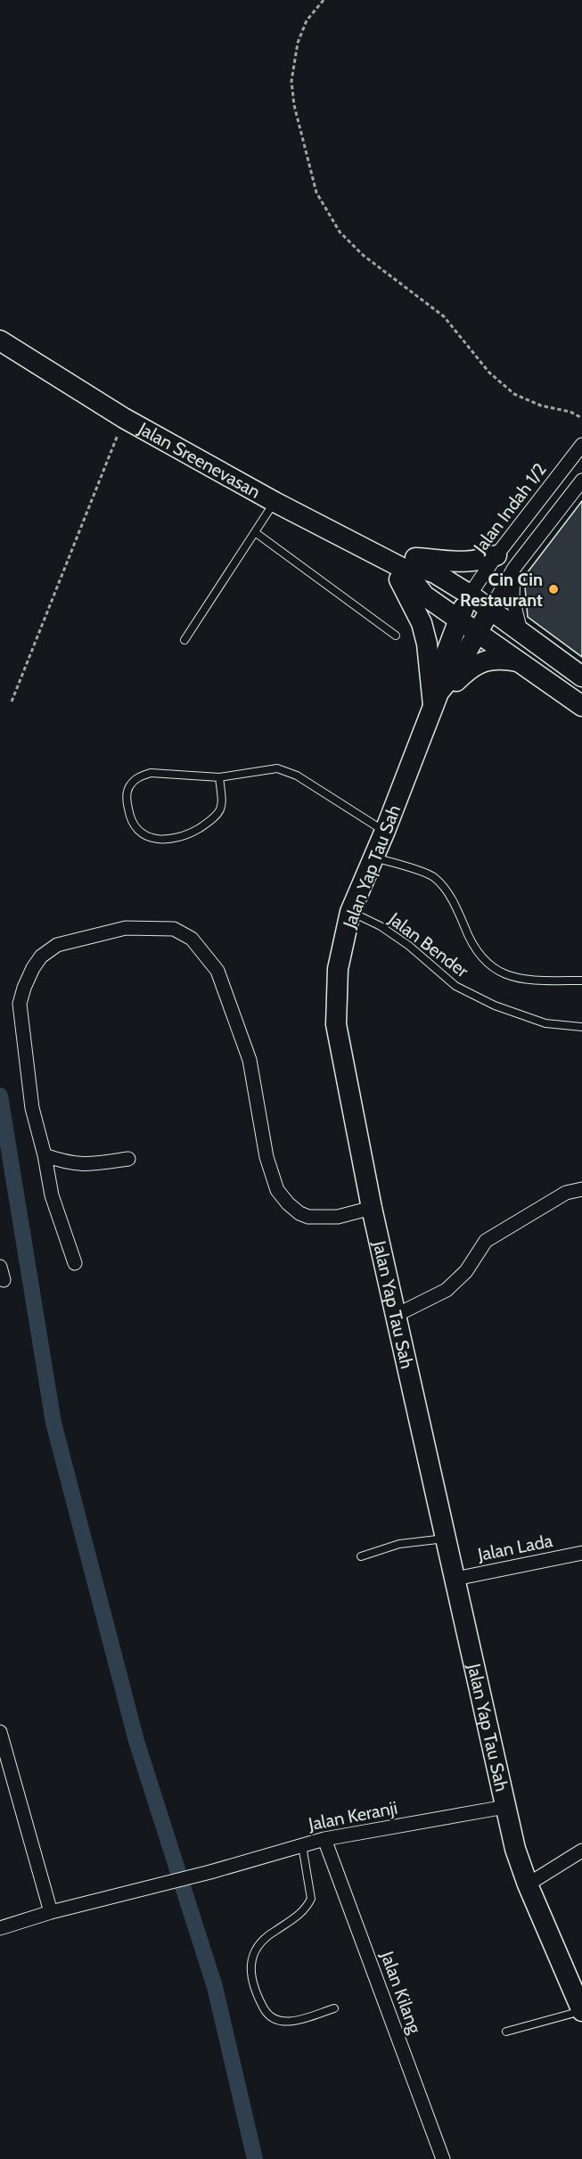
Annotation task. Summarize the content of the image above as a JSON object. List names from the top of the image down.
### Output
{
  "streets": {
    "street": [
      "Jalan Sreenevasan",
      "Jalan Indah 1/2",
      "Jalan Yap Tau Sah",
      "Jalan Lada",
      "Jalan Keranji",
      "Jalan Kilang"
    ],
    "lane": ["Jalan Bender"]
  },
  "crossings": [
    ["Jalan Yap Tau Sah", "Jalan Bender"],
    ["Jalan Yap Tau Sah", "Jalan Lada"],
    ["Jalan Yap Tau Sah", "Jalan Keranji"],
    ["Jalan Keranji", "Jalan Kilang"]
  ],
  "places": ["Cin Cin Restaurant"]
}
